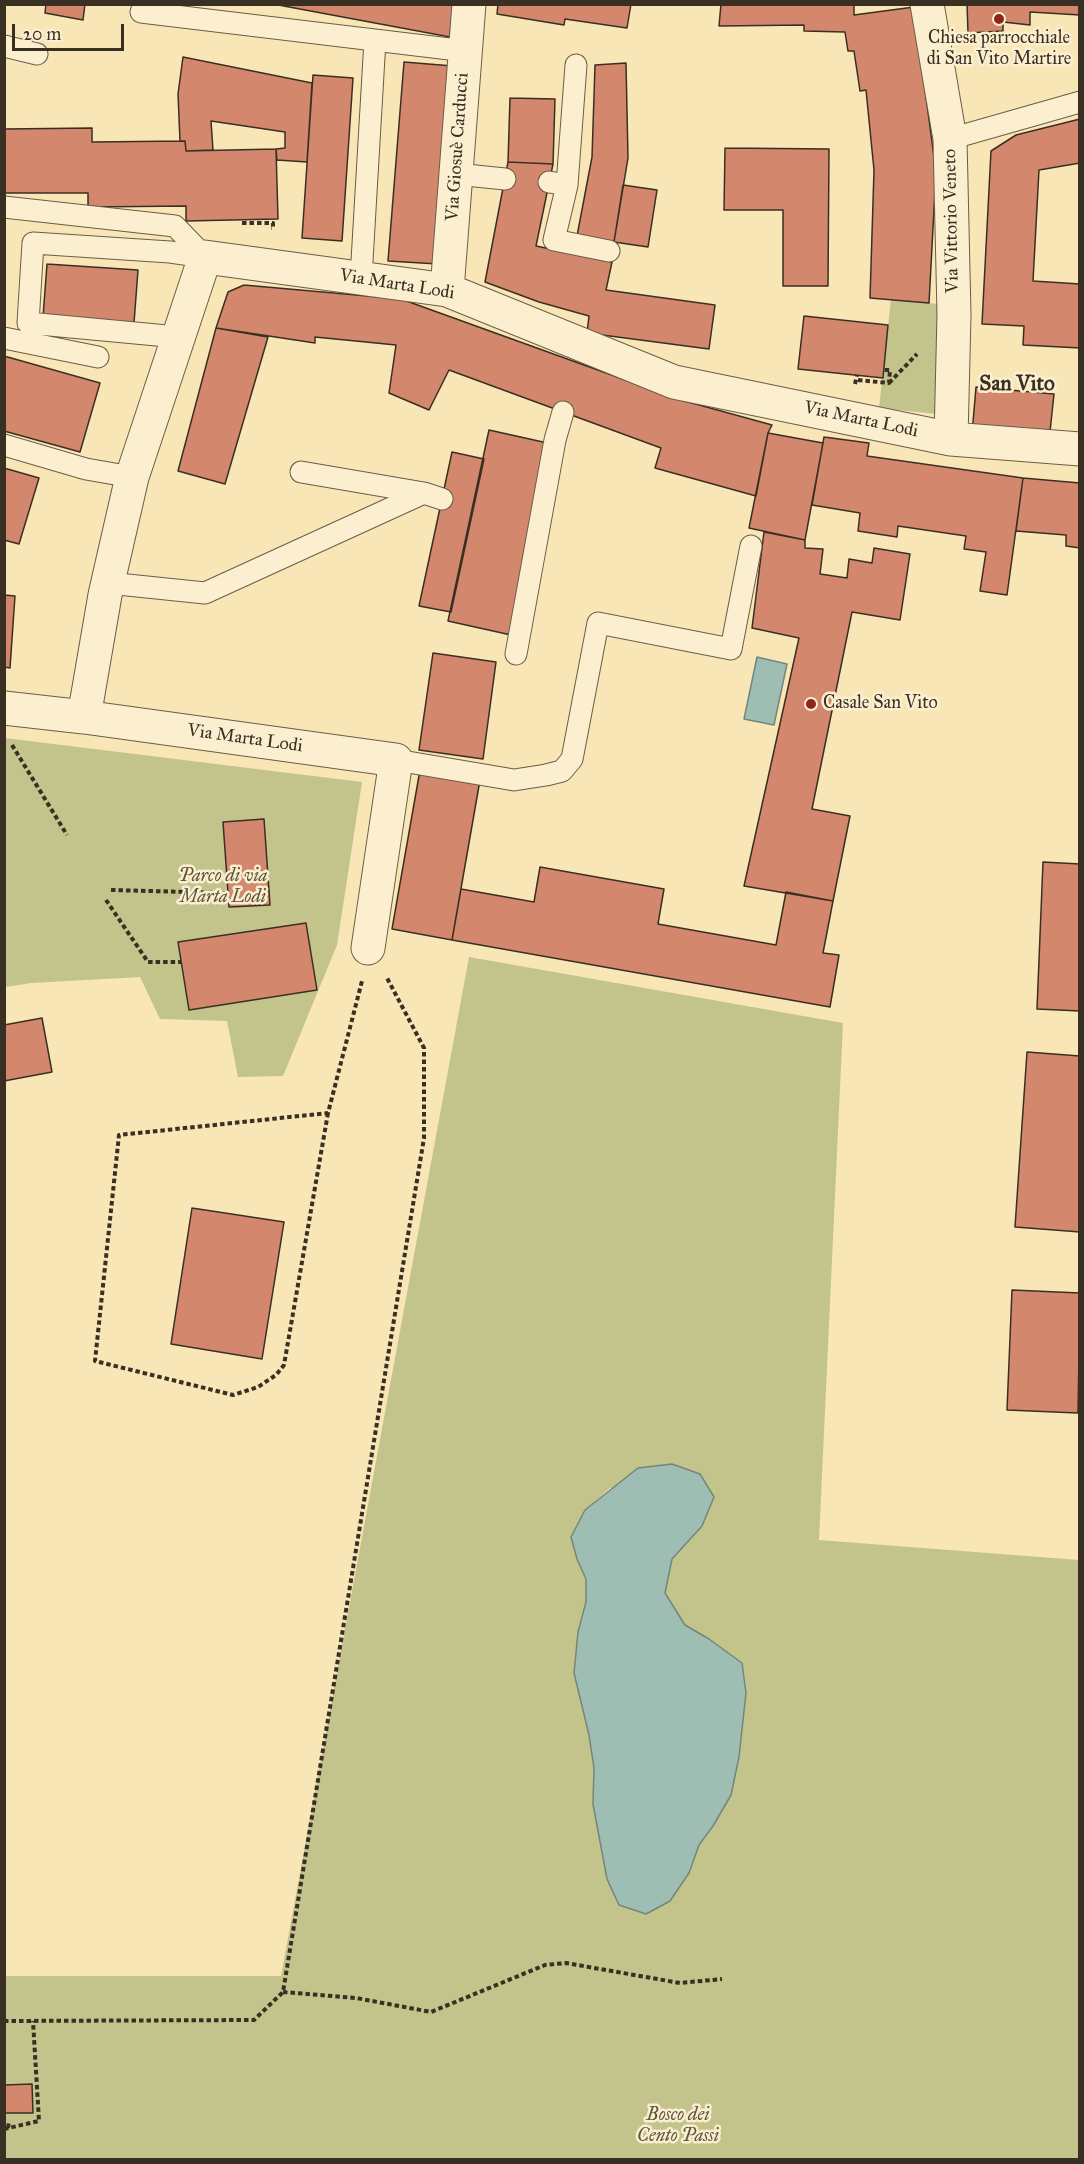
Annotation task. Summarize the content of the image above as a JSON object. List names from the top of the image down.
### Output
{
  "streets": {
    "street": ["Via Giosuè Carducci", "Via Vittorio Veneto", "Via Marta Lodi"]
  },
  "crossings": [
    ["Via Giosuè Carducci", "Via Marta Lodi"],
    ["Via Vittorio Veneto", "Via Marta Lodi"]
  ],
  "districts": ["San Vito"],
  "parks": ["Parco di via Marta Lodi", "Bosco dei Cento Passi"],
  "places": ["Chiesa parrocchiale di San Vito Martire", "Casale San Vito"],
  "scale_bar": "20 m"
}
